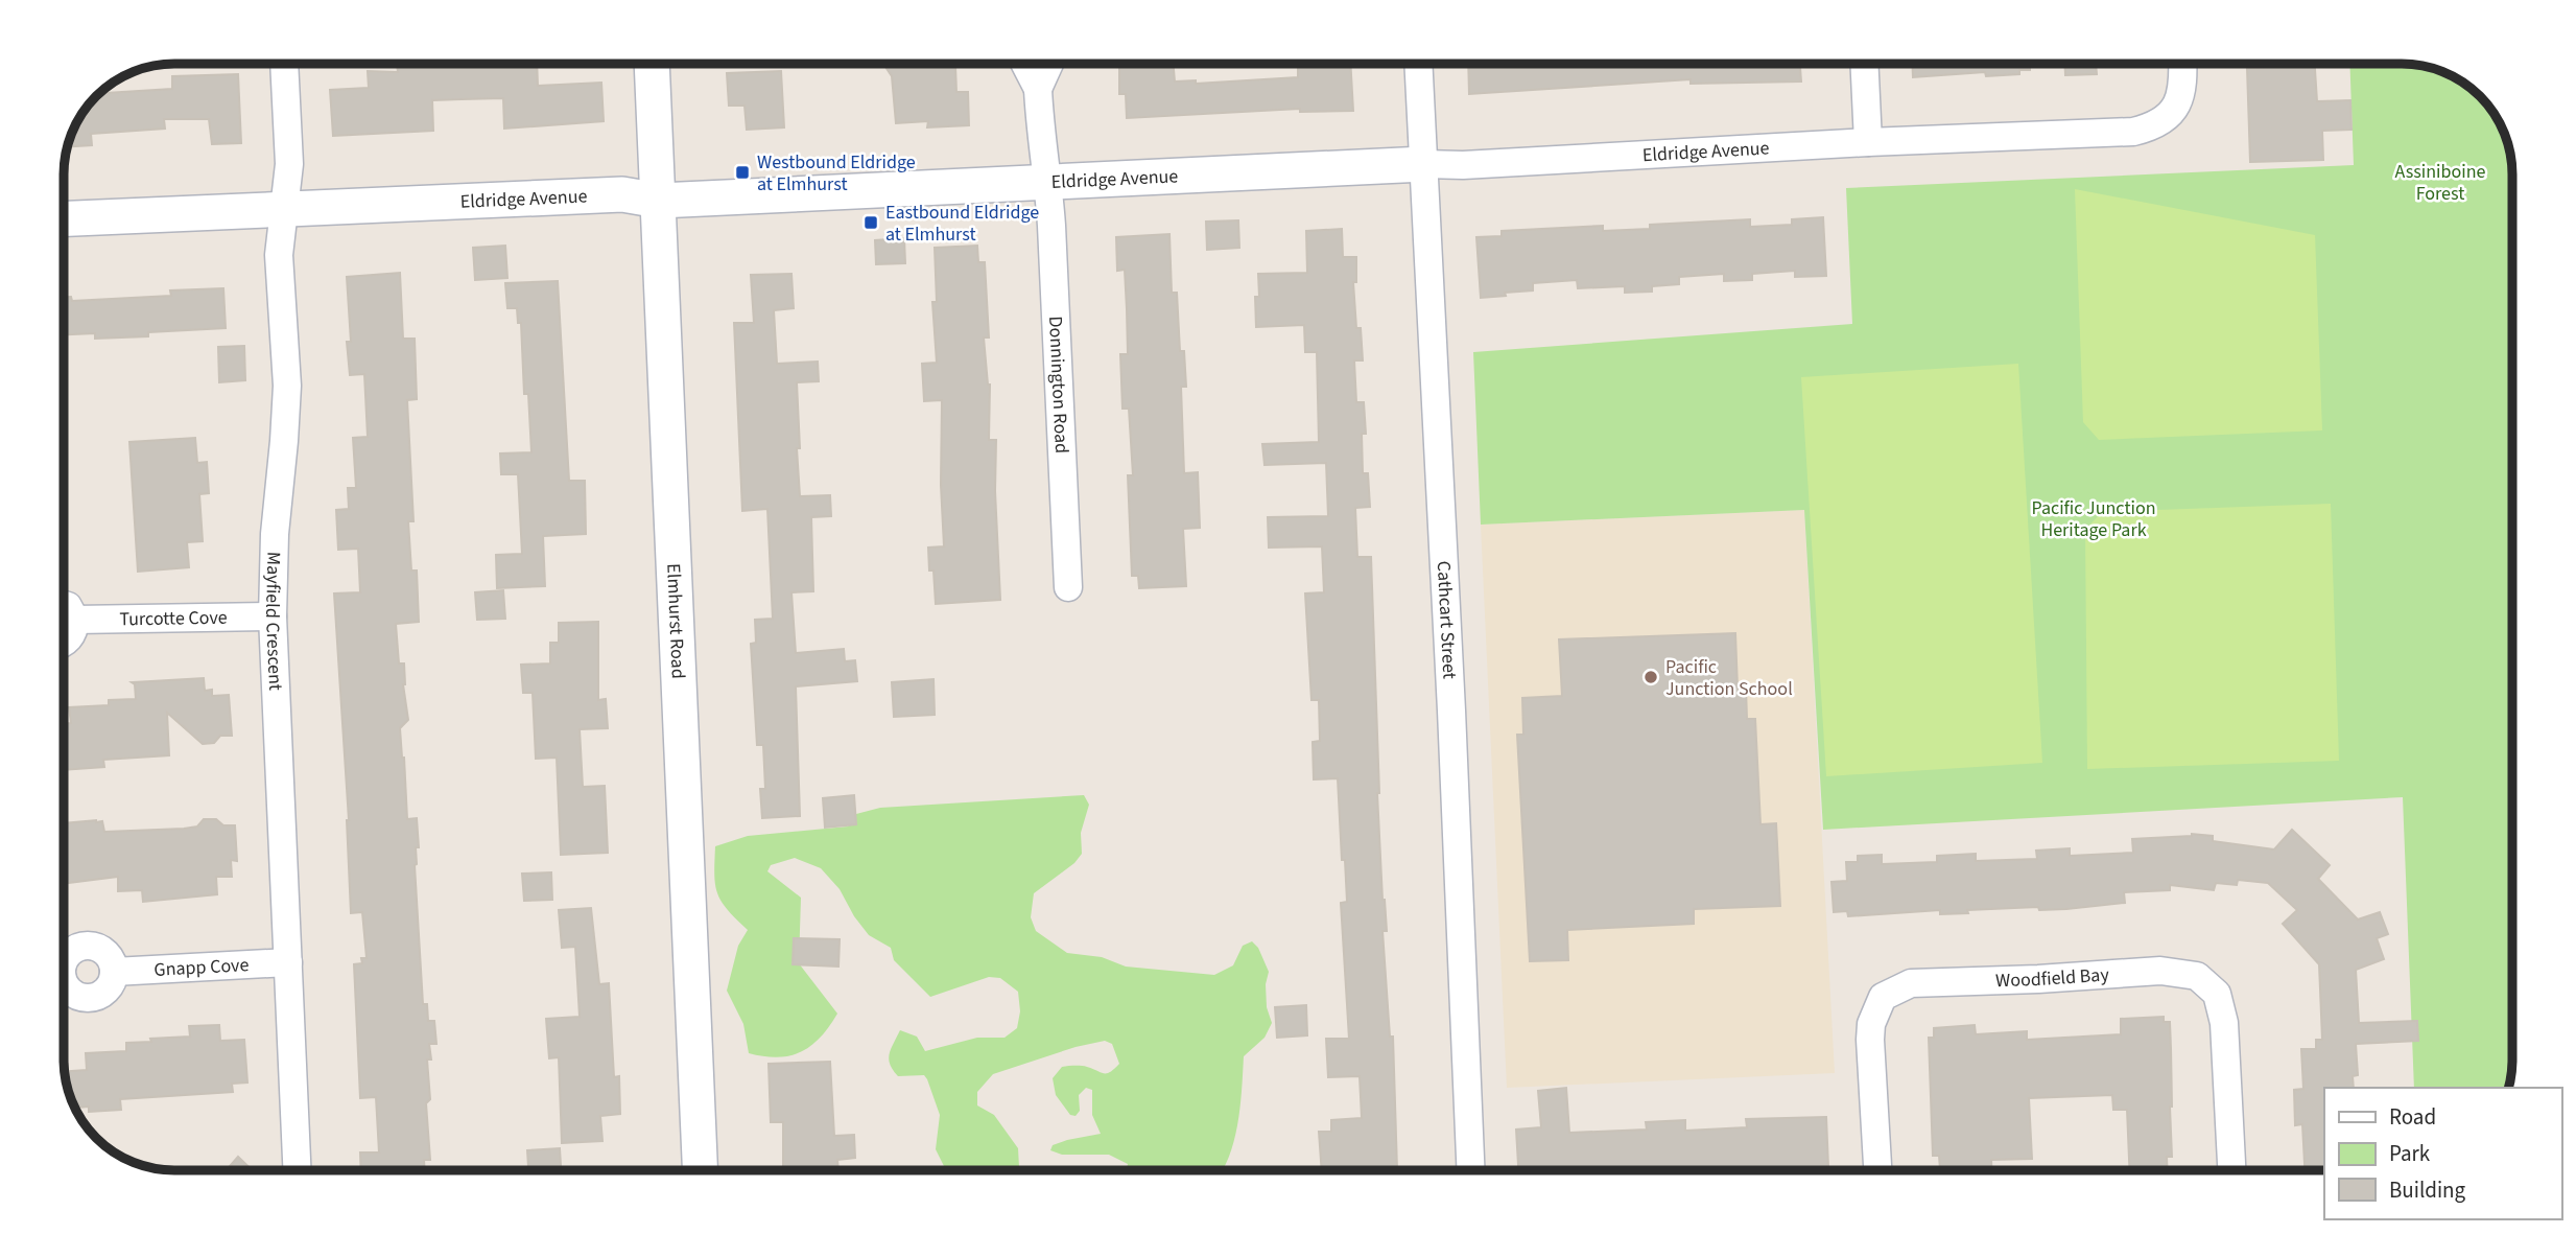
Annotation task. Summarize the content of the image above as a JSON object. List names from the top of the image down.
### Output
{
  "streets": {
    "street": [
      "Eldridge Avenue",
      "Donnington Road",
      "Turcotte Cove",
      "Cathcart Street",
      "Mayfield Crescent",
      "Elmhurst Road",
      "Gnapp Cove",
      "Woodfield Bay"
    ]
  },
  "crossings": [
    ["Eldridge Avenue", "Donnington Road"],
    ["Eldridge Avenue", "Cathcart Street"],
    ["Eldridge Avenue", "Mayfield Crescent"],
    ["Eldridge Avenue", "Elmhurst Road"],
    ["Turcotte Cove", "Mayfield Crescent"],
    ["Mayfield Crescent", "Gnapp Cove"]
  ],
  "parks": ["Assiniboine Forest", "Pacific Junction Heritage Park"],
  "places": {
    "transit": ["Westbound Eldridge at Elmhurst", "Eastbound Eldridge at Elmhurst"],
    "other": ["Pacific Junction School"]
  },
  "legend": ["Road", "Park", "Building"]
}
